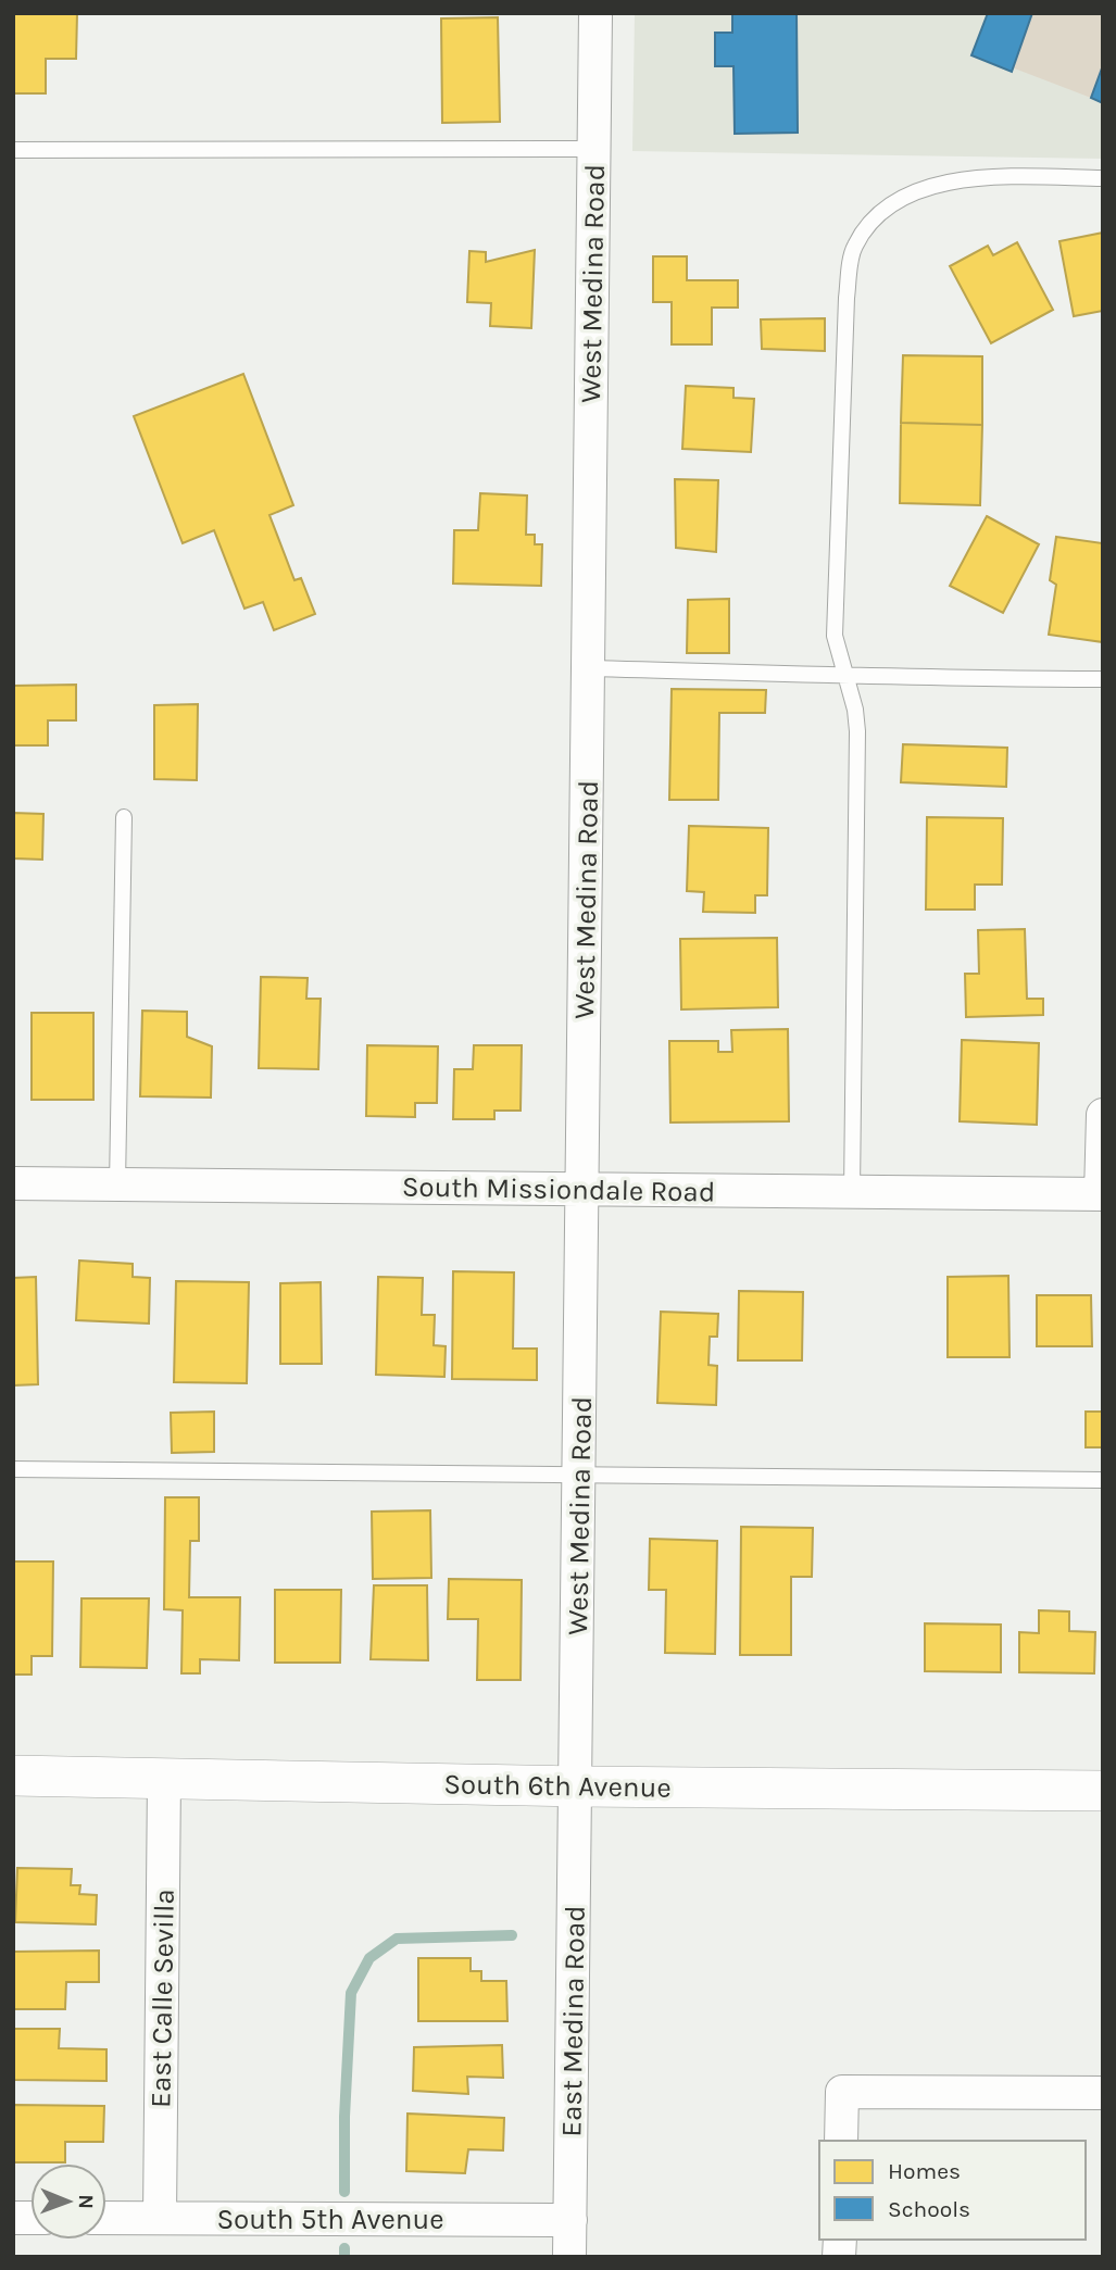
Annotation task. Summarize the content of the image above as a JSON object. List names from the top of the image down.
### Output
{
  "streets": {
    "street": [
      "West Medina Road",
      "South Missiondale Road",
      "South 6th Avenue",
      "East Calle Sevilla",
      "East Medina Road",
      "South 5th Avenue"
    ]
  },
  "crossings": [
    ["West Medina Road", "South Missiondale Road"],
    ["West Medina Road", "South 6th Avenue"],
    ["West Medina Road", "East Medina Road"],
    ["South 6th Avenue", "East Calle Sevilla"],
    ["South 6th Avenue", "East Medina Road"],
    ["East Calle Sevilla", "South 5th Avenue"],
    ["East Medina Road", "South 5th Avenue"]
  ],
  "legend": ["Homes", "Schools"],
  "north": "right"
}
